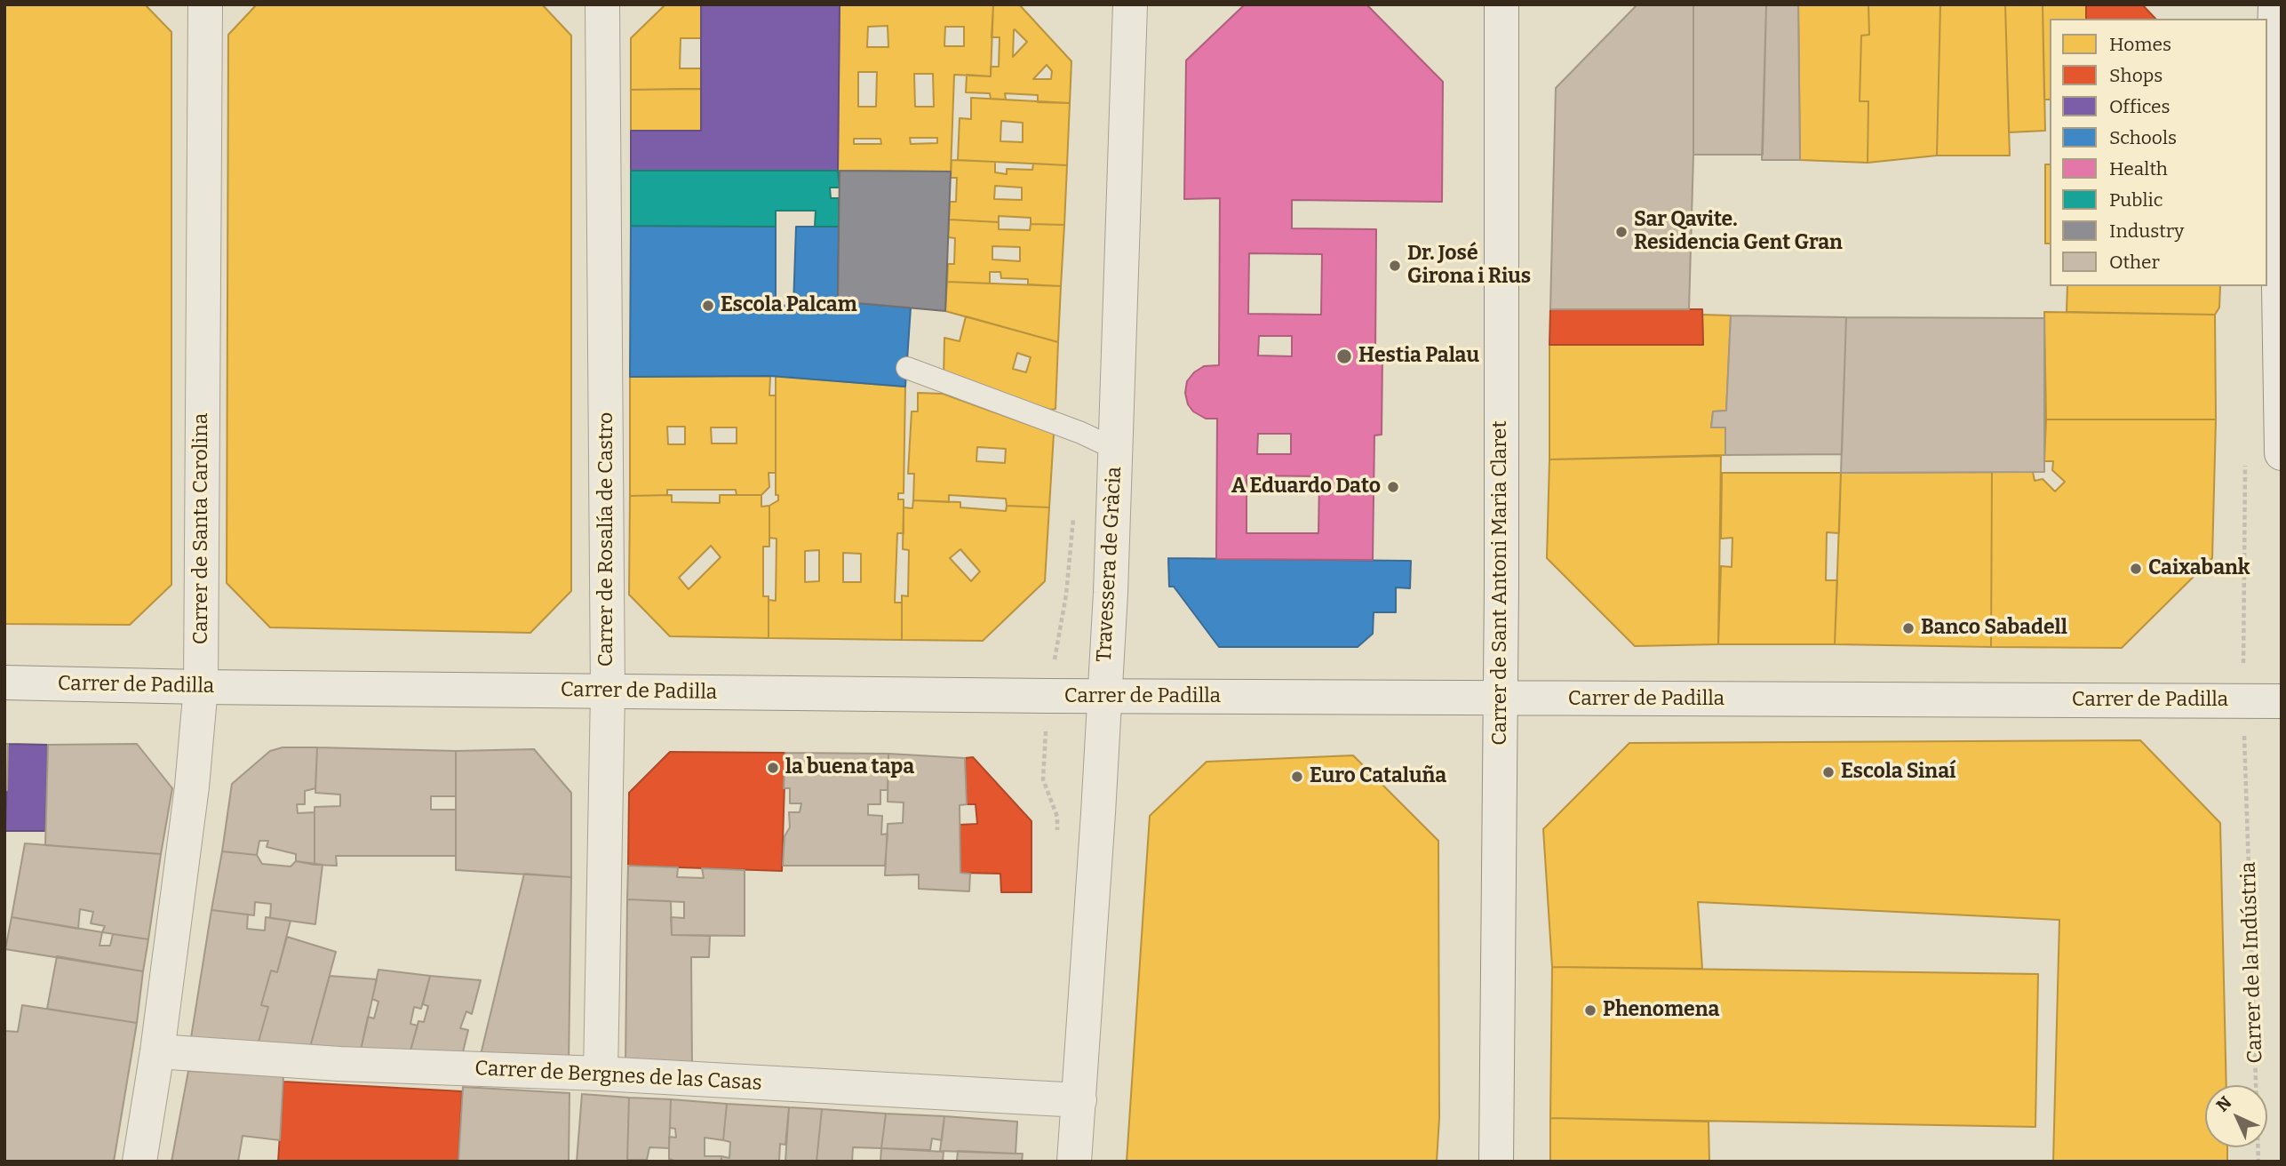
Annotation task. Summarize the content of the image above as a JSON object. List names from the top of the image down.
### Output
{
  "streets": {
    "street": [
      "Carrer de Santa Carolina",
      "Carrer de Rosalía de Castro",
      "Travessera de Gràcia",
      "Carrer de Sant Antoni Maria Claret",
      "Carrer de Padilla",
      "Carrer de Bergnes de las Casas"
    ],
    "path": ["Carrer de la Indústria"]
  },
  "crossings": [
    ["Carrer de Santa Carolina", "Carrer de Padilla"],
    ["Carrer de Santa Carolina", "Carrer de Bergnes de las Casas"],
    ["Carrer de Rosalía de Castro", "Carrer de Padilla"],
    ["Carrer de Rosalía de Castro", "Carrer de Bergnes de las Casas"],
    ["Travessera de Gràcia", "Carrer de Padilla"],
    ["Travessera de Gràcia", "Carrer de Bergnes de las Casas"],
    ["Carrer de Sant Antoni Maria Claret", "Carrer de Padilla"]
  ],
  "places": [
    "Sar Qavite. Residencia Gent Gran",
    "Dr. José Girona i Rius",
    "Escola Palcam",
    "Hestia Palau",
    "A Eduardo Dato",
    "Caixabank",
    "Banco Sabadell",
    "la buena tapa",
    "Escola Sinaí",
    "Euro Cataluña",
    "Phenomena"
  ],
  "legend": [
    "Homes",
    "Shops",
    "Offices",
    "Schools",
    "Health",
    "Public",
    "Industry",
    "Other"
  ],
  "north": "top left"
}
